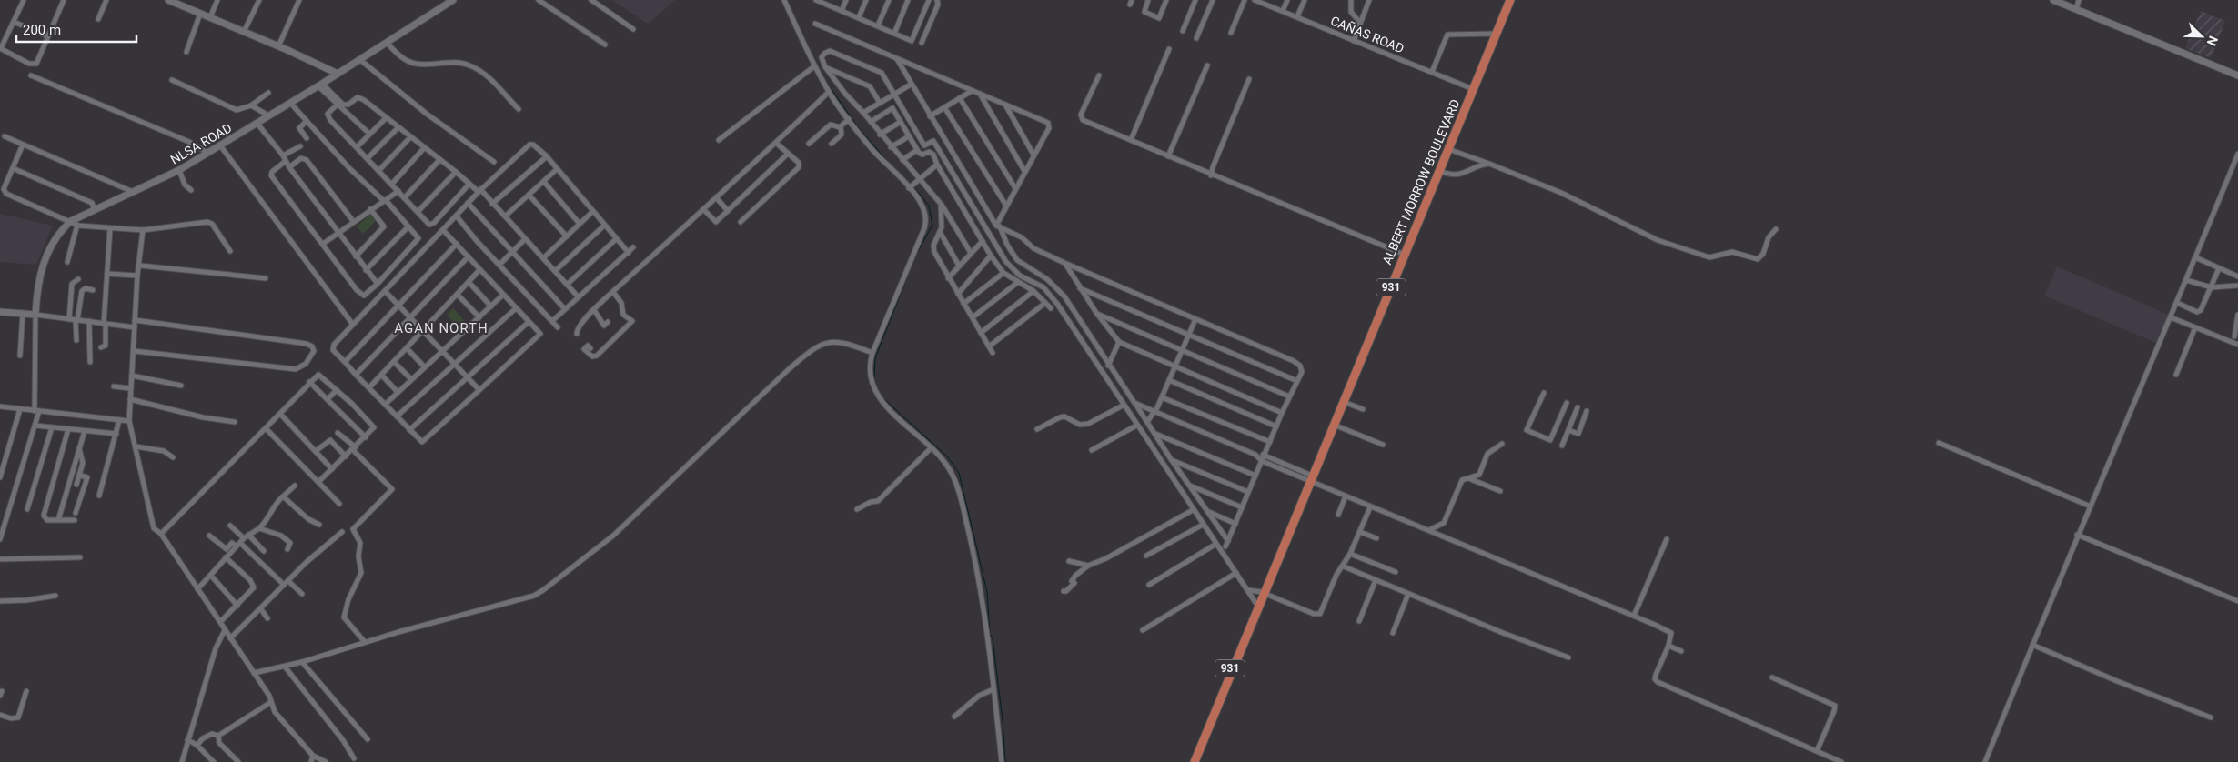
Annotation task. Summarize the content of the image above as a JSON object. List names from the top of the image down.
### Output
{
  "streets": {
    "highway": ["ALBERT MORROW BOULEVARD", "931"],
    "main road": ["NLSA ROAD"],
    "street": ["CAÑAS ROAD"]
  },
  "crossings": [
    ["CAÑAS ROAD", "ALBERT MORROW BOULEVARD"]
  ],
  "districts": ["AGAN NORTH"],
  "scale_bar": "200 m",
  "north": "bottom right"
}
